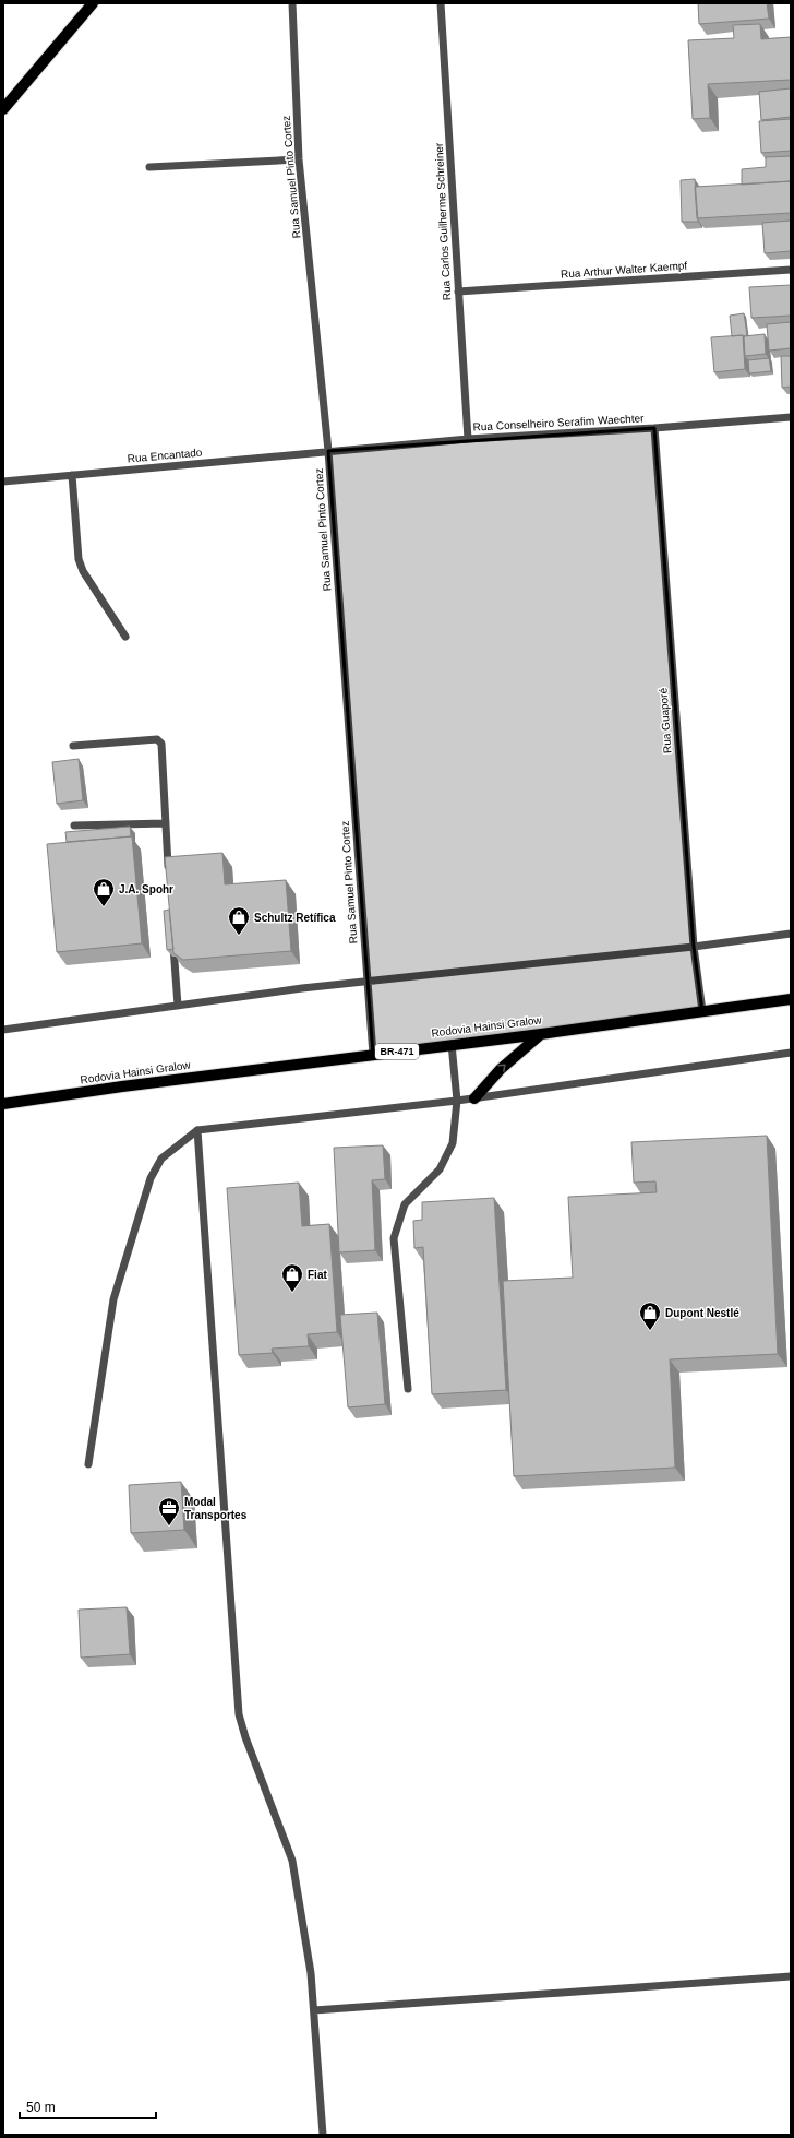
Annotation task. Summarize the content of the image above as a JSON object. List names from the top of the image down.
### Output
{
  "streets": {
    "main road": ["Rodovia Hainsi Gralow", "BR-471"],
    "street": [
      "Rua Samuel Pinto Cortez",
      "Rua Carlos Guilherme Schreiner",
      "Rua Arthur Walter Kaempf",
      "Rua Conselheiro Serafim Waechter",
      "Rua Encantado",
      "Rua Guaporé"
    ]
  },
  "crossings": [
    ["Rua Samuel Pinto Cortez", "Rua Conselheiro Serafim Waechter"],
    ["Rua Samuel Pinto Cortez", "Rua Encantado"],
    ["Rua Samuel Pinto Cortez", "Rodovia Hainsi Gralow"],
    ["Rua Carlos Guilherme Schreiner", "Rua Arthur Walter Kaempf"],
    ["Rua Carlos Guilherme Schreiner", "Rua Conselheiro Serafim Waechter"],
    ["Rua Conselheiro Serafim Waechter", "Rua Encantado"],
    ["Rua Conselheiro Serafim Waechter", "Rua Guaporé"],
    ["Rua Guaporé", "Rodovia Hainsi Gralow"]
  ],
  "places": {
    "shop": [
      "J.A. Spohr",
      "Schultz Retífica",
      "Fiat",
      "Dupont Nestlé"
    ],
    "office": ["Modal Transportes"]
  },
  "scale_bar": "50 m"
}
